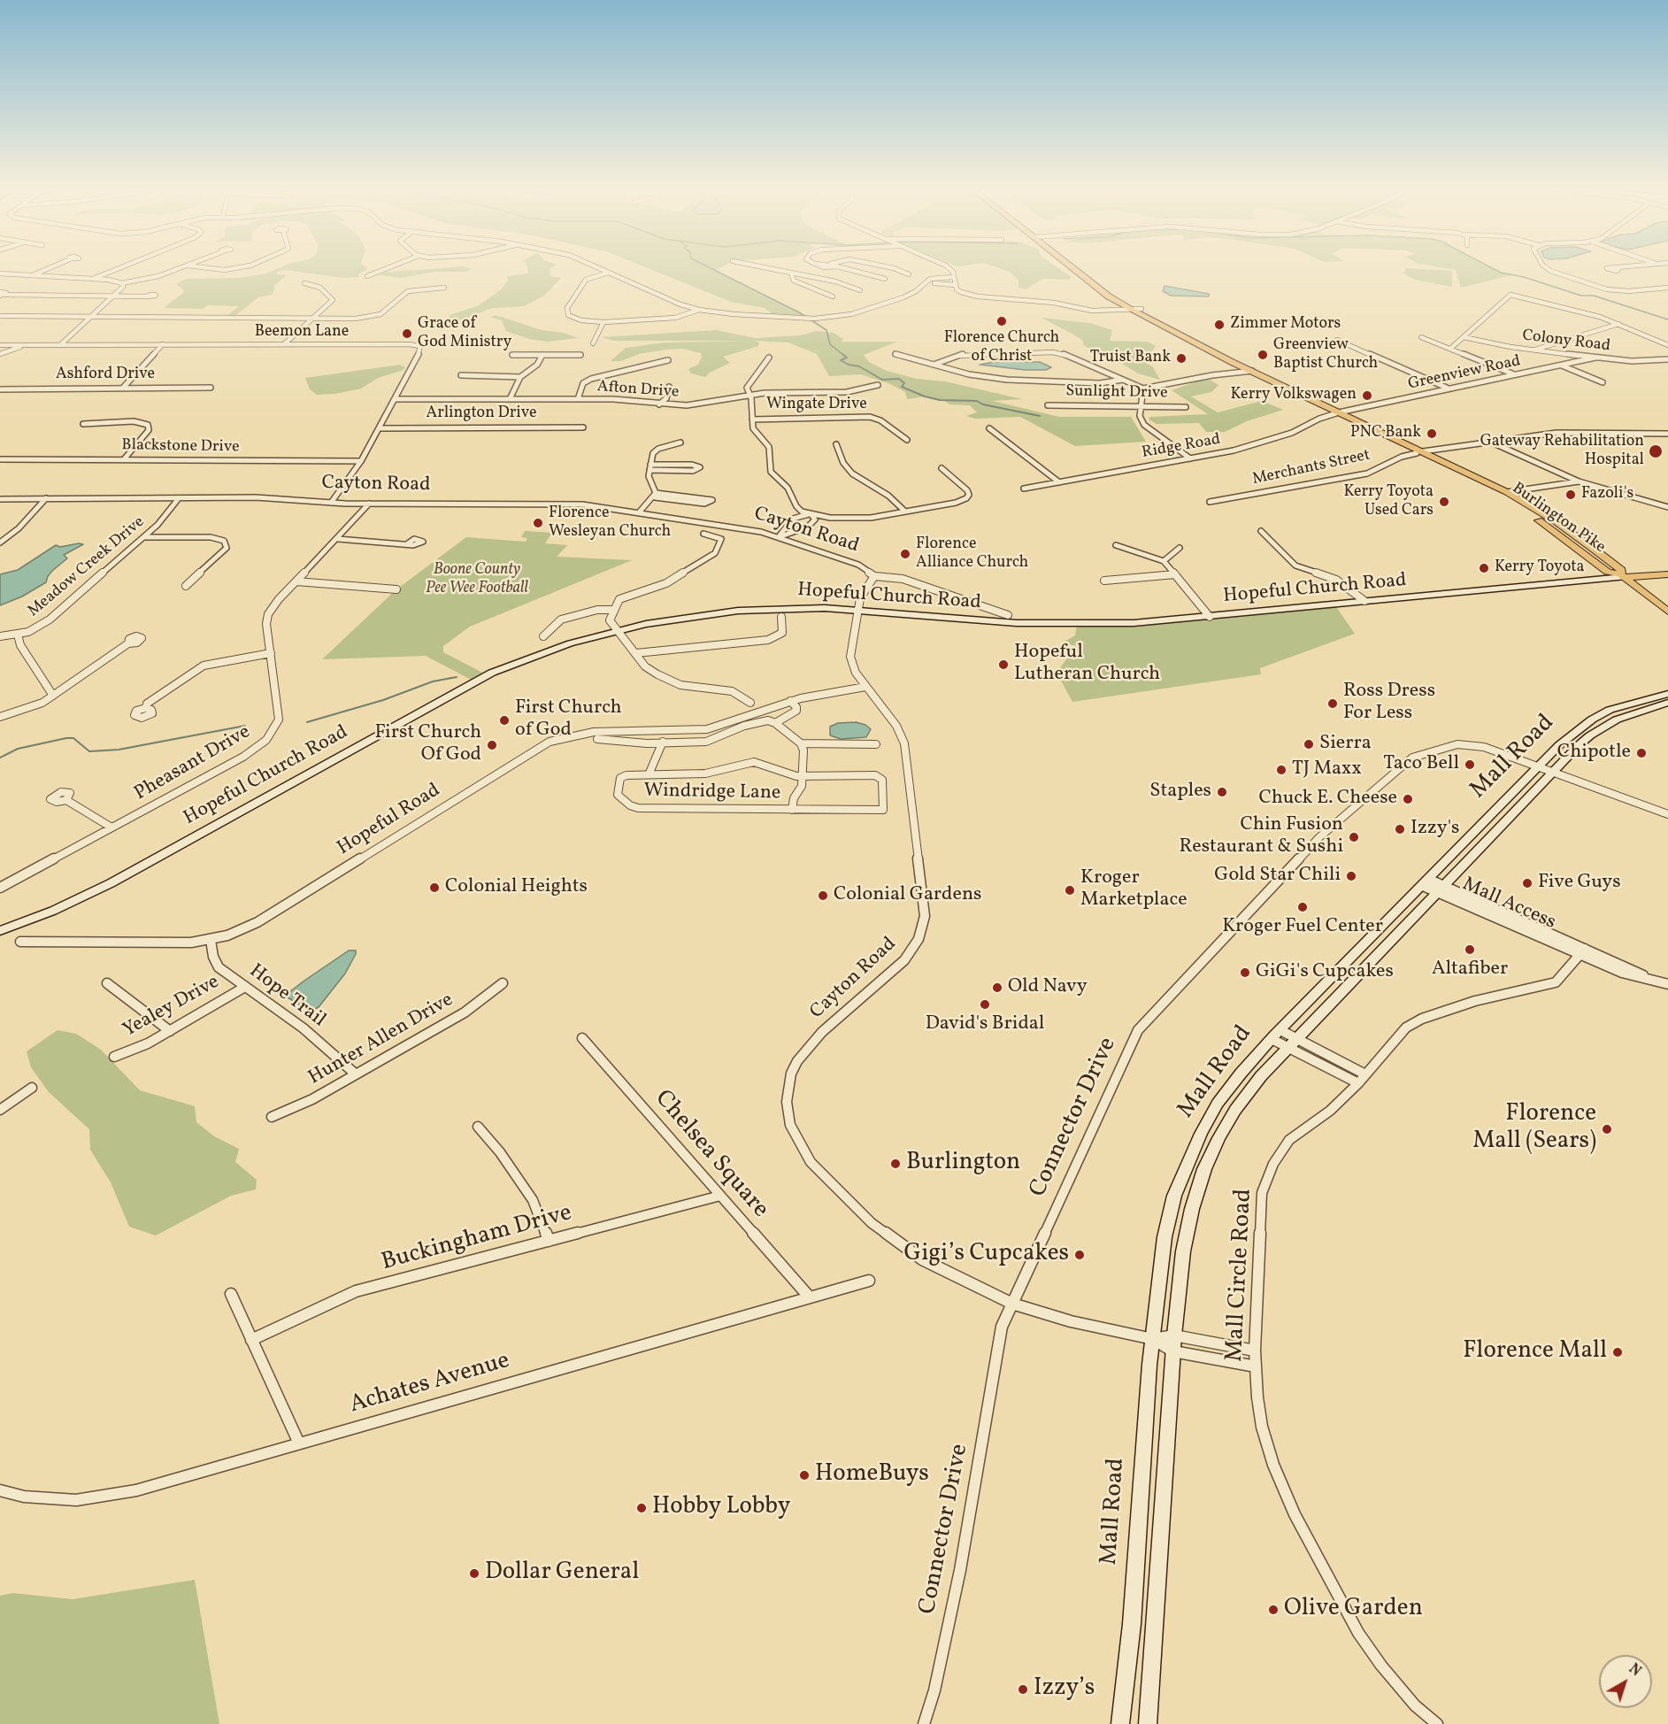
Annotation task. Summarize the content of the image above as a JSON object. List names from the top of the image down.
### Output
{
  "streets": {
    "main road": ["Burlington Pike", "Hopeful Church Road", "Mall Road"],
    "street": [
      "Beemon Lane",
      "Colony Road",
      "Greenview Road",
      "Ashford Drive",
      "Afton Drive",
      "Sunlight Drive",
      "Wingate Drive",
      "Arlington Drive",
      "Blackstone Drive",
      "Ridge Road",
      "Merchants Street",
      "Cayton Road",
      "Meadow Creek Drive",
      "Pheasant Drive",
      "Windridge Lane",
      "Hopeful Road",
      "Mall Access",
      "Hope Trail",
      "Yealey Drive",
      "Hunter Allen Drive",
      "Connector Drive",
      "Chelsea Square",
      "Buckingham Drive",
      "Mall Circle Road",
      "Achates Avenue"
    ]
  },
  "crossings": [
    ["Beemon Lane", "Afton Drive"],
    ["Beemon Lane", "Arlington Drive"],
    ["Beemon Lane", "Blackstone Drive"],
    ["Beemon Lane", "Cayton Road"],
    ["Colony Road", "Greenview Road"],
    ["Greenview Road", "Ridge Road"],
    ["Greenview Road", "Burlington Pike"],
    ["Ridge Road", "Burlington Pike"],
    ["Merchants Street", "Burlington Pike"],
    ["Cayton Road", "Meadow Creek Drive"],
    ["Cayton Road", "Hopeful Church Road"],
    ["Cayton Road", "Mall Road"],
    ["Cayton Road", "Pheasant Drive"],
    ["Cayton Road", "Hopeful Road"],
    ["Cayton Road", "Connector Drive"],
    ["Burlington Pike", "Hopeful Church Road"],
    ["Mall Road", "Mall Access"],
    ["Mall Road", "Connector Drive"],
    ["Hopeful Road", "Hope Trail"],
    ["Mall Access", "Mall Circle Road"],
    ["Hope Trail", "Yealey Drive"],
    ["Hope Trail", "Hunter Allen Drive"],
    ["Chelsea Square", "Buckingham Drive"],
    ["Chelsea Square", "Achates Avenue"]
  ],
  "parks": ["Boone County Pee Wee Football"],
  "places": [
    "Florence Church of Christ",
    "Zimmer Motors",
    "Grace of God Ministry",
    "Greenview Baptist Church",
    "Truist Bank",
    "Kerry Volkswagen",
    "PNC Bank",
    "Gateway Rehabilitation Hospital",
    "Fazoli's",
    "Kerry Toyota Used Cars",
    "Florence Wesleyan Church",
    "Florence Alliance Church",
    "Kerry Toyota",
    "Hopeful Lutheran Church",
    "Ross Dress For Less",
    "First Church of God",
    "Sierra",
    "First Church Of God",
    "Chipotle",
    "Taco Bell",
    "TJ Maxx",
    "Staples",
    "Chuck E. Cheese",
    "Izzy's",
    "Chin Fusion Restaurant & Sushi",
    "Gold Star Chili",
    "Five Guys",
    "Colonial Heights",
    "Kroger Marketplace",
    "Colonial Gardens",
    "Kroger Fuel Center",
    "Altafiber",
    "GiGi's Cupcakes",
    "Old Navy",
    "David's Bridal",
    "Florence Mall (Sears)",
    "Burlington",
    "Gigi’s Cupcakes",
    "Florence Mall",
    "HomeBuys",
    "Hobby Lobby",
    "Dollar General",
    "Olive Garden",
    "Izzy’s"
  ],
  "north": "top right"
}
